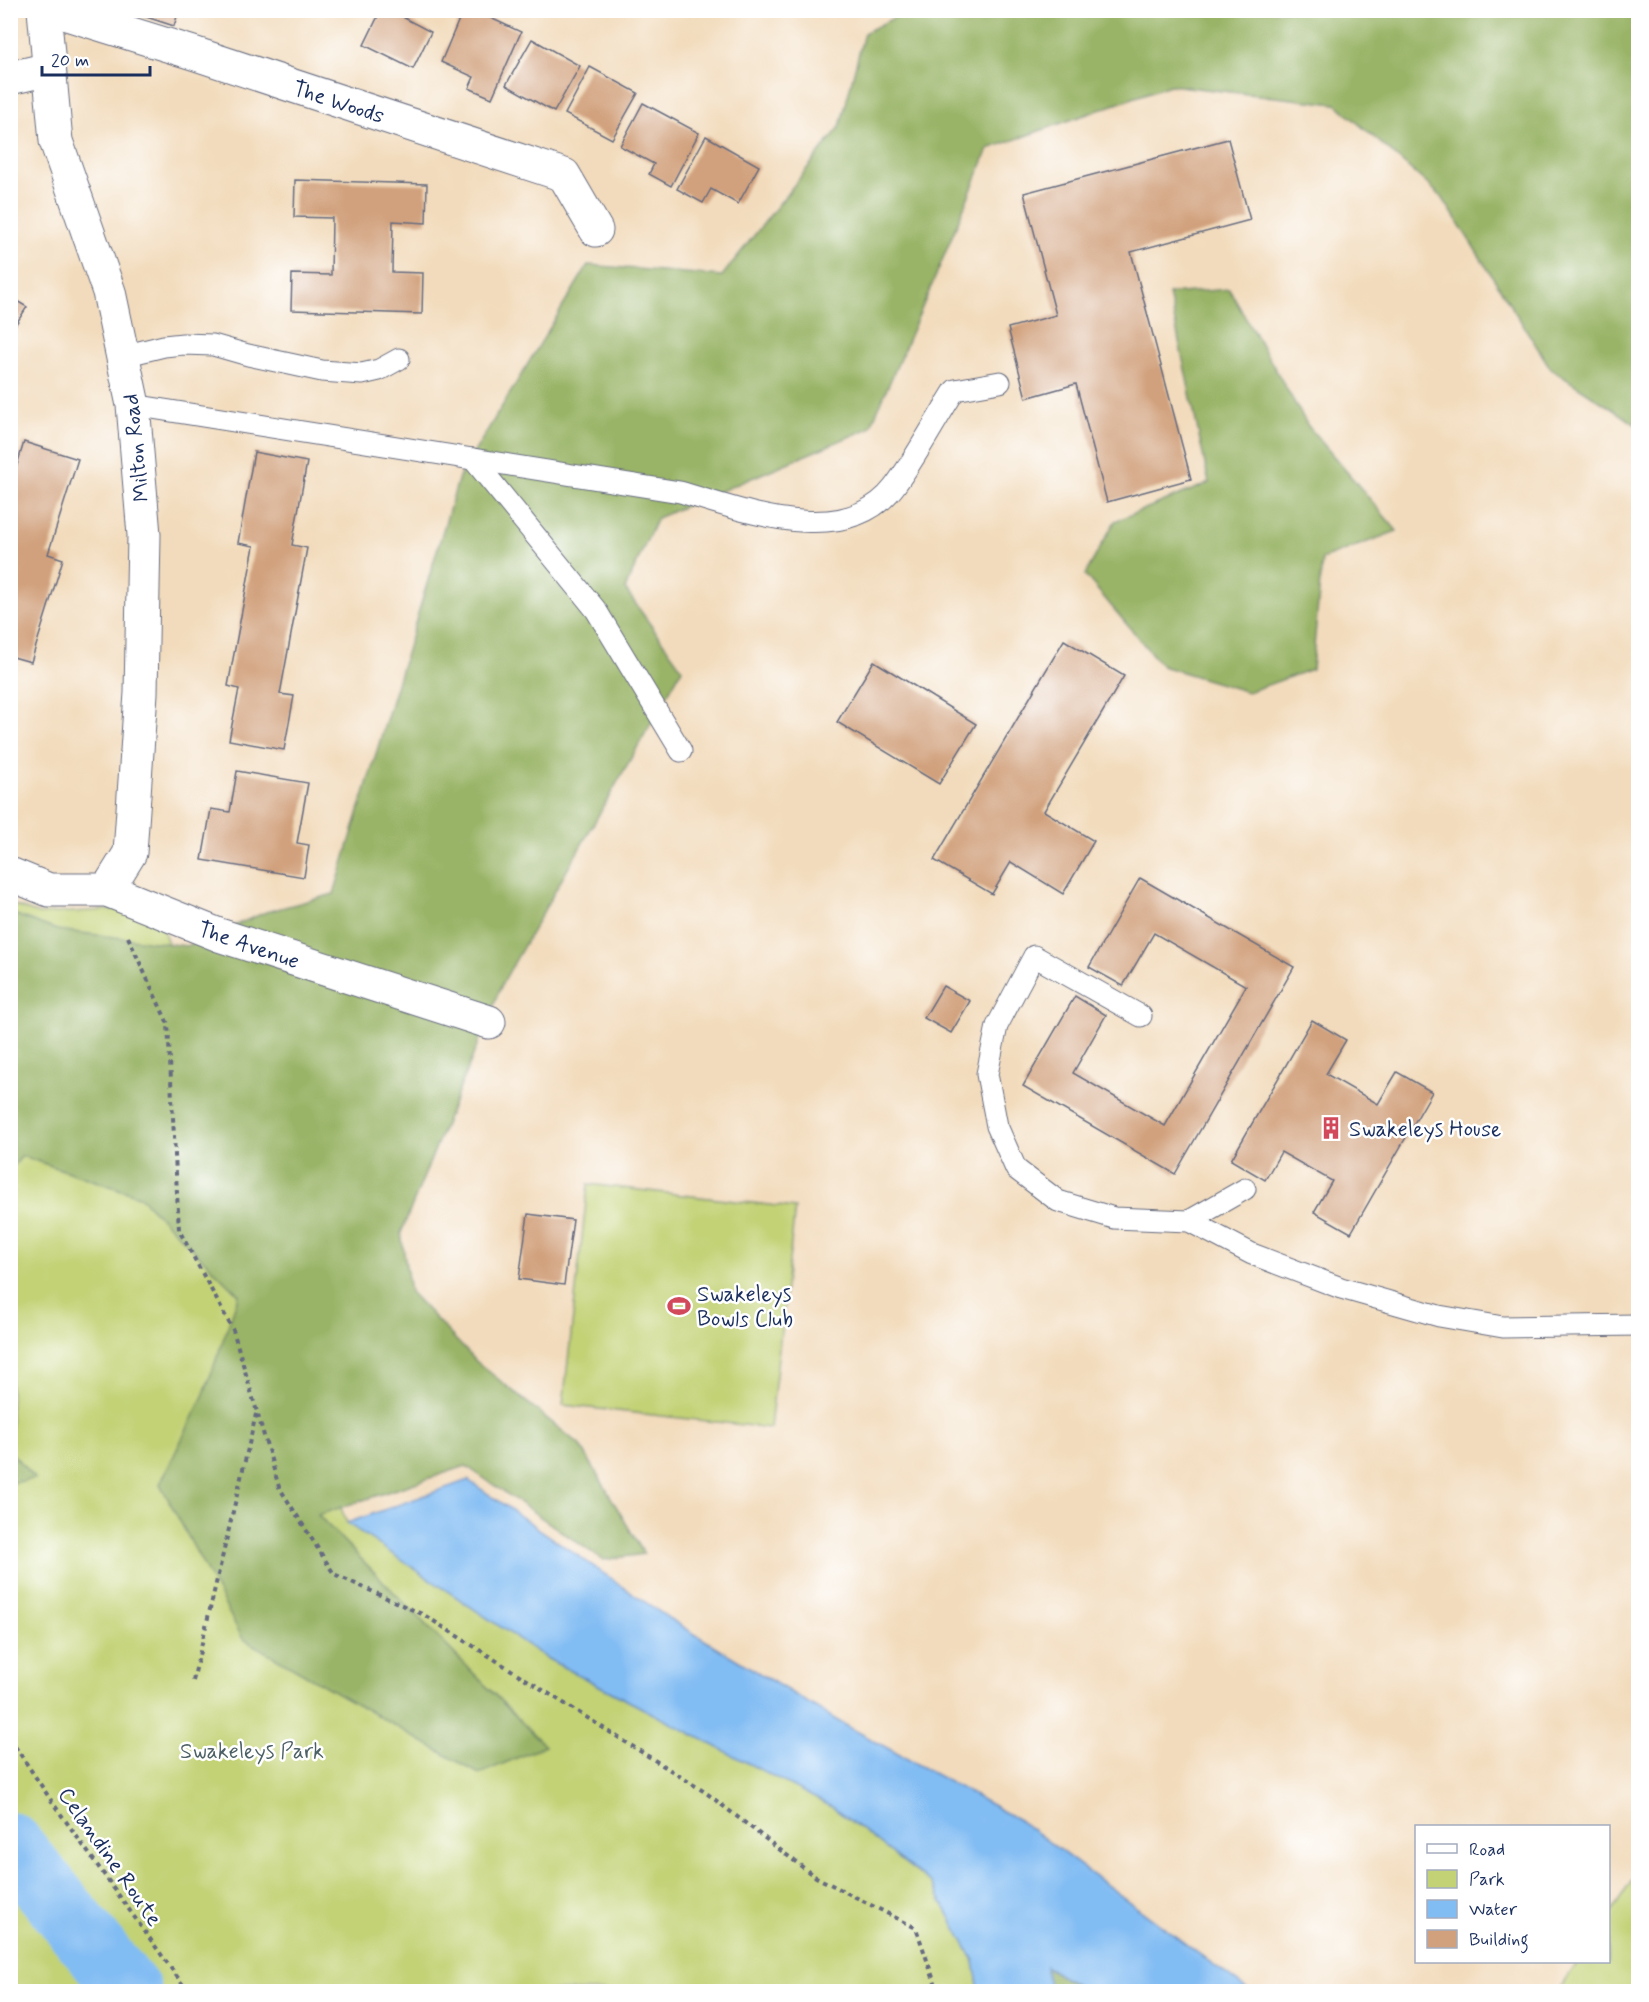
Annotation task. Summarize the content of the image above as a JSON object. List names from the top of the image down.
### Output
{
  "streets": {
    "street": ["The Woods", "Milton Road", "The Avenue"],
    "path": ["Celandine Route"]
  },
  "crossings": [
    ["Milton Road", "The Avenue"]
  ],
  "parks": ["Swakeleys Park"],
  "places": {
    "building": ["Swakeleys House"],
    "sports": ["Swakeleys Bowls Club"]
  },
  "legend": [
    "Road",
    "Park",
    "Water",
    "Building"
  ],
  "scale_bar": "20 m"
}
